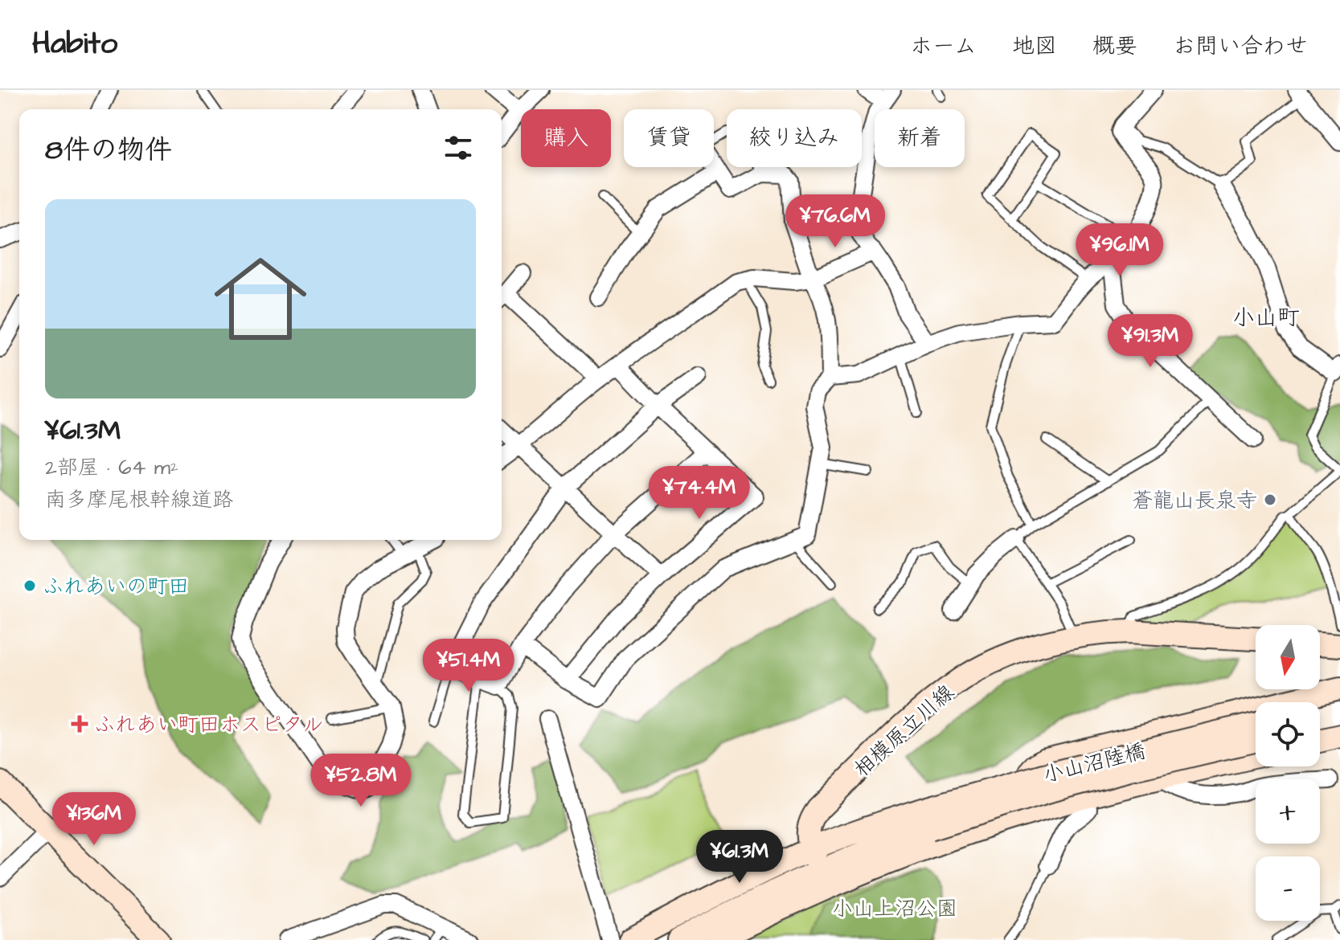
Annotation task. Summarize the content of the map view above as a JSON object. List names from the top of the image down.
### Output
{
  "streets": {
    "main road": ["相模原立川線", "小山沼陸橋"]
  },
  "districts": ["小山町"],
  "parks": ["小山上沼公園"],
  "places": {
    "other": ["蒼龍山長泉寺", "ふれあいの町田"],
    "health": ["ふれあい町田ホスピタル"]
  },
  "north": "bottom",
  "page": {
    "header": "Habito",
    "nav": [
      "ホーム",
      "地図",
      "概要",
      "お問い合わせ"
    ],
    "chip": [
      "購入",
      "賃貸",
      "絞り込み",
      "新着"
    ],
    "heading": "8件の物件",
    "list": [
      {
        "name": "¥61.3M",
        "note": "2部屋 · 64 m² · 南多摩尾根幹線道路"
      }
    ],
    "price": [
      "¥76.6M",
      "¥96.1M",
      "¥91.3M",
      "¥74.4M",
      "¥51.4M",
      "¥52.8M",
      "¥136M",
      "¥61.3M"
    ],
    "map_buttons": ["+", "−"]
  }
}
